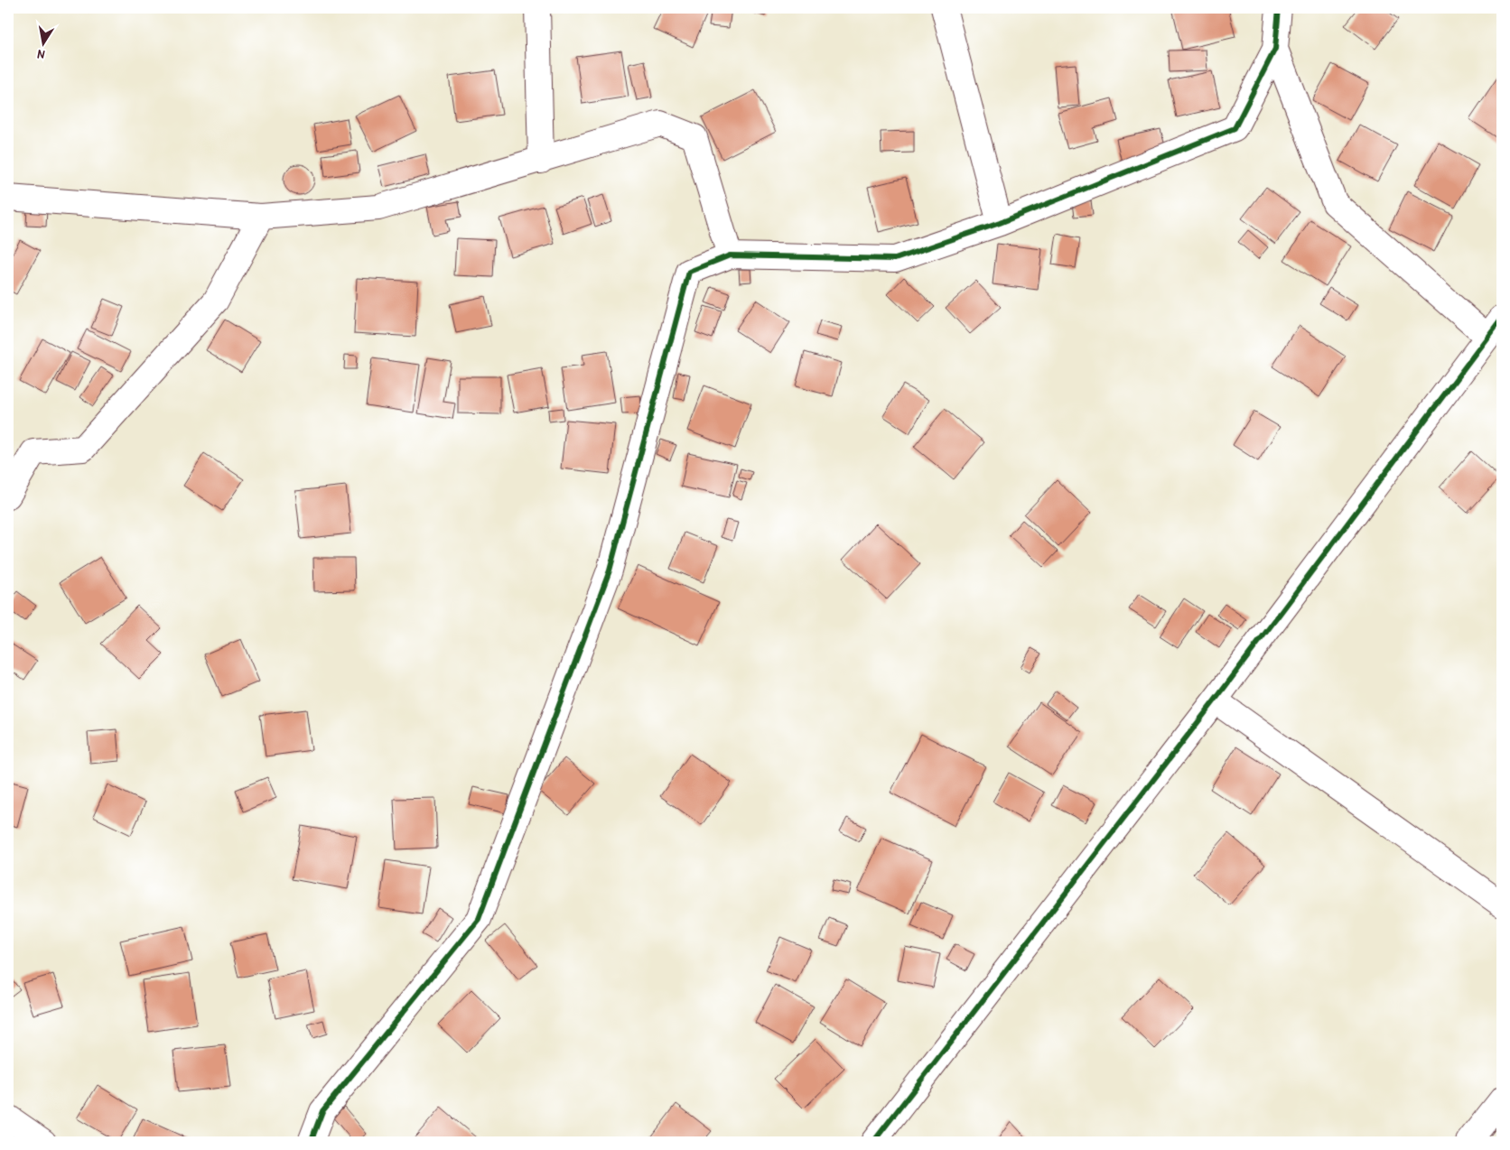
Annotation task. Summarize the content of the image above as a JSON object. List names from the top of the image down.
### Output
{
  "north": "bottom"
}
